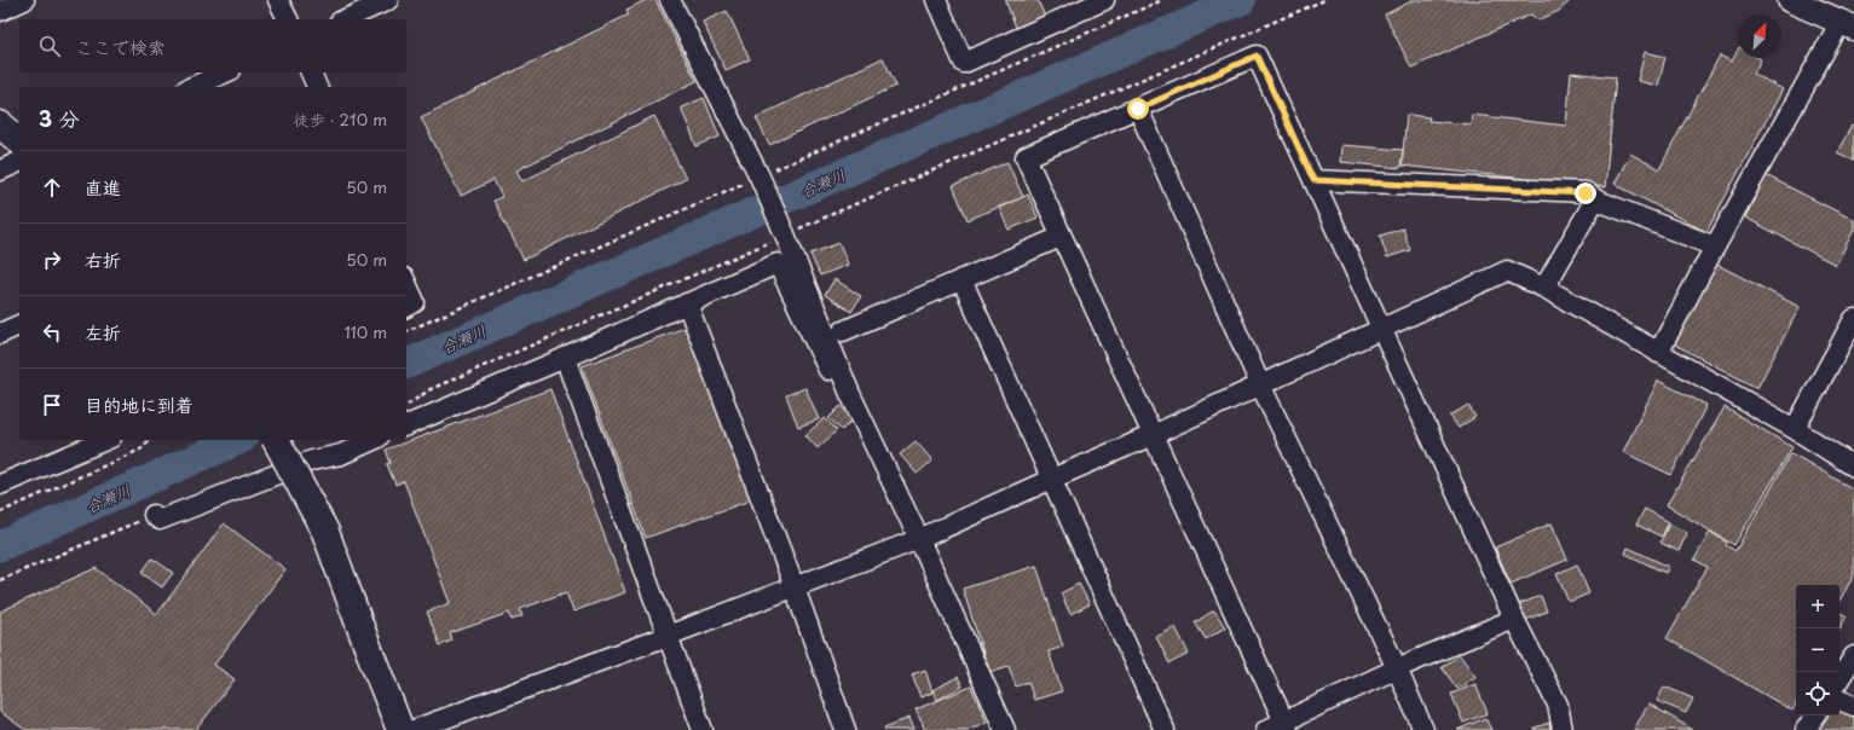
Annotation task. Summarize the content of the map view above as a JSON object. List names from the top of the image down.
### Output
{
  "water": ["合瀬川"],
  "north": "top right",
  "page": {
    "search": "ここで検索",
    "heading": ["3 分", "徒歩 · 210 m"],
    "list": [
      ["直進", "50 m"],
      ["右折", "50 m"],
      ["左折", "110 m"],
      "目的地に到着"
    ],
    "map_buttons": ["+", "−"]
  }
}
